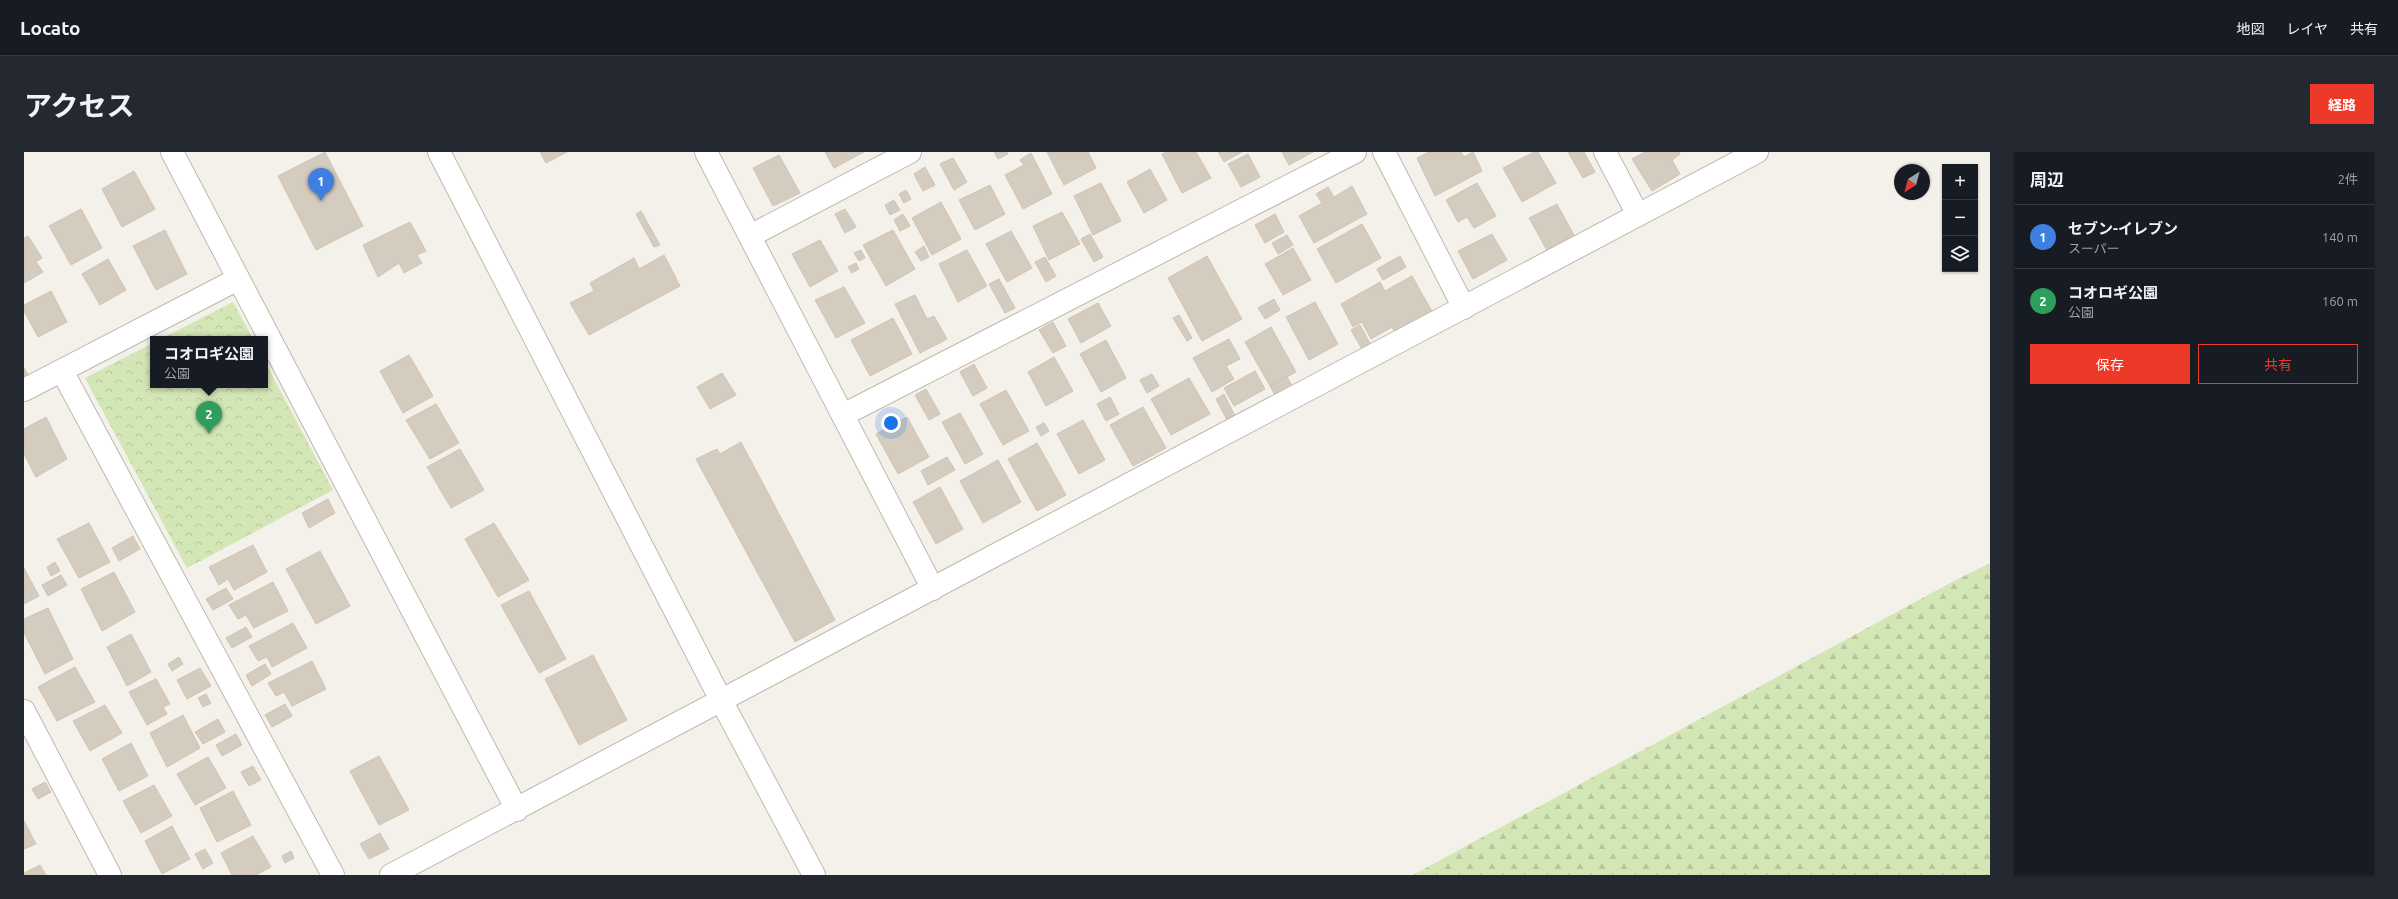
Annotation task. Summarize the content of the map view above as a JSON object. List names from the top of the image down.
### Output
{
  "north": "bottom left",
  "page": {
    "header": "Locato",
    "nav": ["地図", "レイヤ", "共有"],
    "title": "アクセス",
    "buttons": [
      "経路",
      ["保存", "共有"]
    ],
    "heading": ["周辺", "2件"],
    "map_buttons": ["+", "−"],
    "pins": ["1", "2"],
    "list": [
      {
        "mark": "1",
        "name": "セブン-イレブン",
        "note": "スーパー",
        "value": "140 m"
      },
      {
        "mark": "2",
        "name": "コオロギ公園",
        "note": "公園",
        "value": "160 m"
      }
    ],
    "popup": ["コオロギ公園", "公園"]
  }
}
